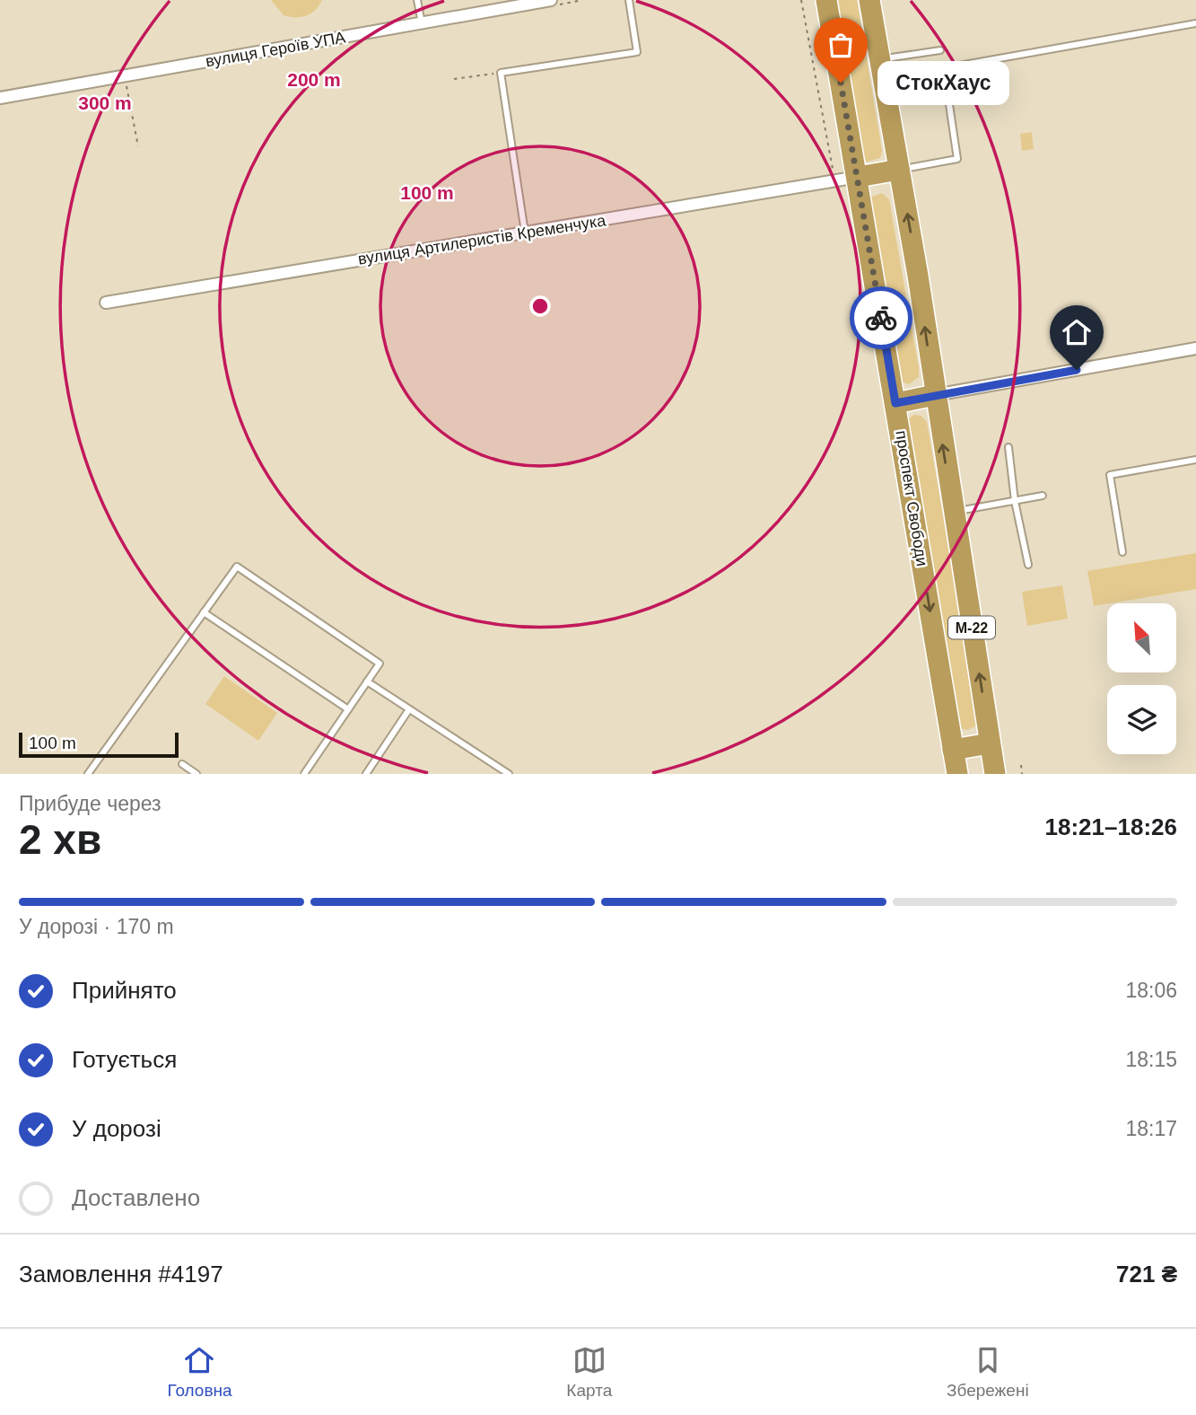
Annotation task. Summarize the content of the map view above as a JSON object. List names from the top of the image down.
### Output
{
  "streets": {
    "highway": ["проспект Свободи", "М-22"],
    "street": ["вулиця Героїв УПА", "вулиця Артилеристів Кременчука"]
  },
  "crossings": [
    ["вулиця Артилеристів Кременчука", "проспект Свободи"]
  ],
  "places": ["СтокХаус"],
  "scale_bar": "100 m",
  "north": "top left",
  "page": {
    "bubble": "СтокХаус",
    "scale": "100 m",
    "heading": ["2 хв", "Прибуде через", "18:21–18:26"],
    "panel": ["Замовлення #4197", "721 ₴"],
    "bar": "У дорозі · 170 m",
    "list": [
      ["Прийнято", "18:06"],
      ["Готується", "18:15"],
      ["У дорозі", "18:17"],
      "Доставлено"
    ],
    "tabs": ["Головна", "Карта", "Збережені"]
  },
  "rings": ["200 m", "300 m", "100 m"]
}
